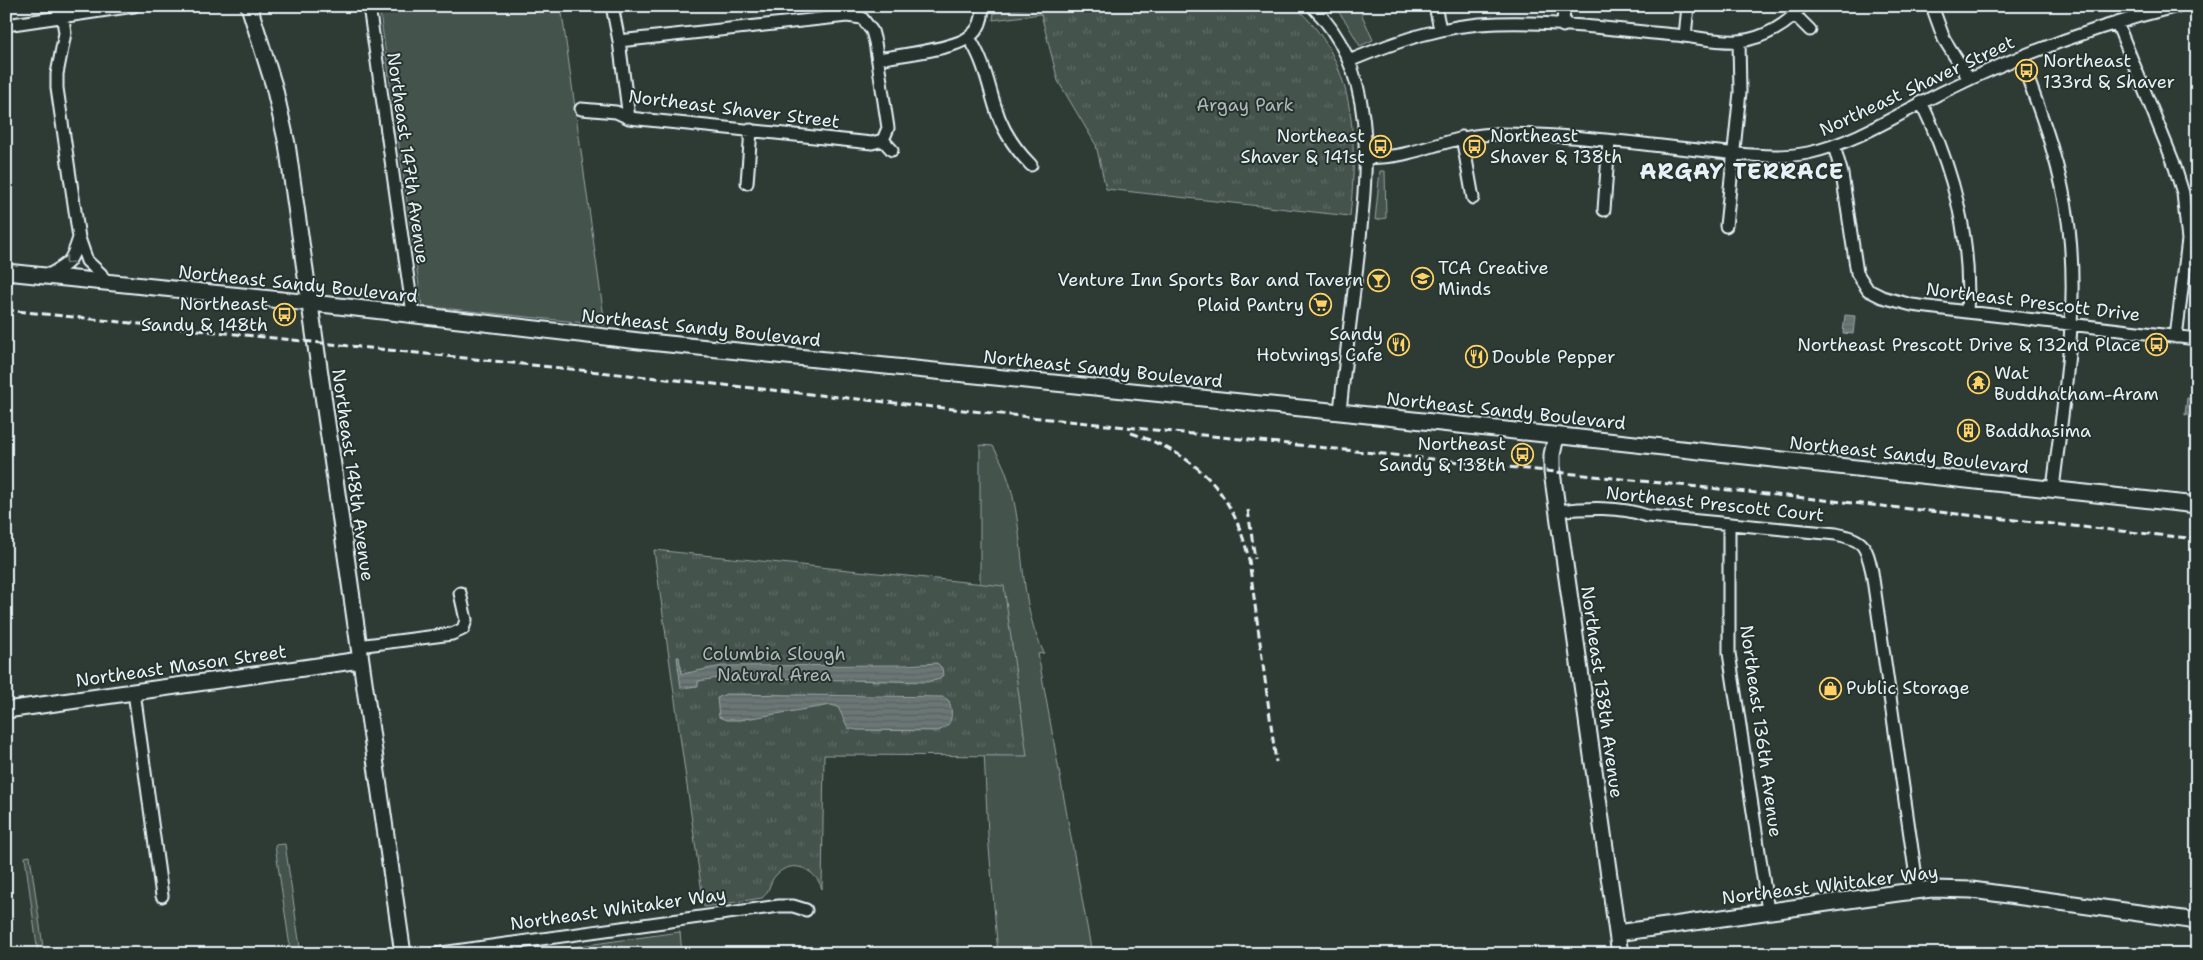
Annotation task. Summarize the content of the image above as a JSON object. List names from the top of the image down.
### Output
{
  "streets": {
    "main road": [
      "Northeast Sandy Boulevard",
      "Northeast 148th Avenue",
      "Northeast Mason Street",
      "Northeast 138th Avenue",
      "Northeast Whitaker Way"
    ],
    "street": [
      "Northeast Shaver Street",
      "Northeast 147th Avenue",
      "Northeast Prescott Drive",
      "Northeast Prescott Court",
      "Northeast 136th Avenue"
    ]
  },
  "crossings": [
    ["Northeast Shaver Street", "Northeast Prescott Drive"],
    ["Northeast 147th Avenue", "Northeast Sandy Boulevard"],
    ["Northeast Sandy Boulevard", "Northeast 148th Avenue"],
    ["Northeast Sandy Boulevard", "Northeast 138th Avenue"],
    ["Northeast 148th Avenue", "Northeast Mason Street"],
    ["Northeast Prescott Court", "Northeast 138th Avenue"],
    ["Northeast Prescott Court", "Northeast 136th Avenue"],
    ["Northeast Prescott Court", "Northeast Whitaker Way"],
    ["Northeast 138th Avenue", "Northeast Whitaker Way"],
    ["Northeast 136th Avenue", "Northeast Whitaker Way"]
  ],
  "districts": ["ARGAY TERRACE"],
  "parks": ["Argay Park", "Columbia Slough Natural Area"],
  "places": {
    "bus stop": [
      "Northeast 133rd & Shaver",
      "Northeast Shaver & 141st",
      "Northeast Shaver & 138th",
      "Northeast Sandy & 148th",
      "Northeast Prescott Drive & 132nd Place",
      "Northeast Sandy & 138th"
    ],
    "school or university": ["TCA Creative Minds"],
    "bar": ["Venture Inn Sports Bar and Tavern"],
    "supermarket": ["Plaid Pantry"],
    "restaurant": ["Sandy Hotwings Cafe", "Double Pepper"],
    "temple": ["Wat Buddhatham-Aram"],
    "building": ["Baddhasima"],
    "shop": ["Public Storage"]
  }
}
